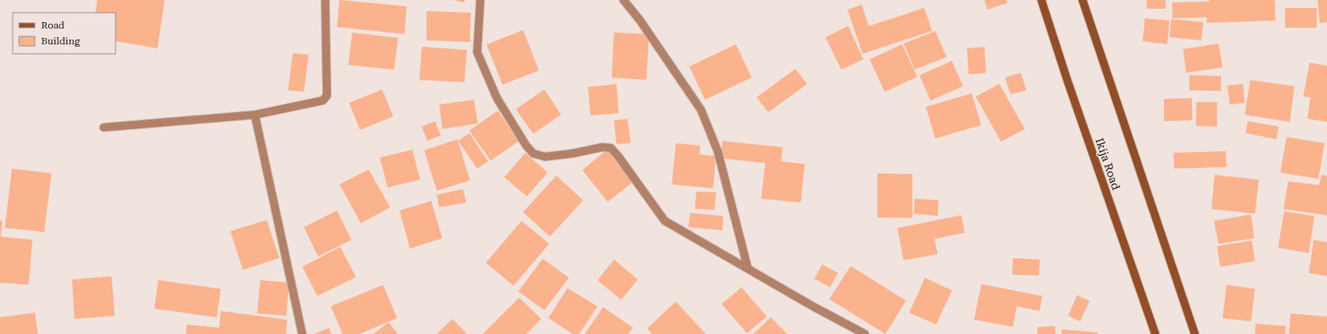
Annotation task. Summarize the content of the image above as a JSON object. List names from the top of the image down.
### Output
{
  "streets": {
    "street": ["Ikija Road"]
  },
  "legend": ["Road", "Building"]
}
